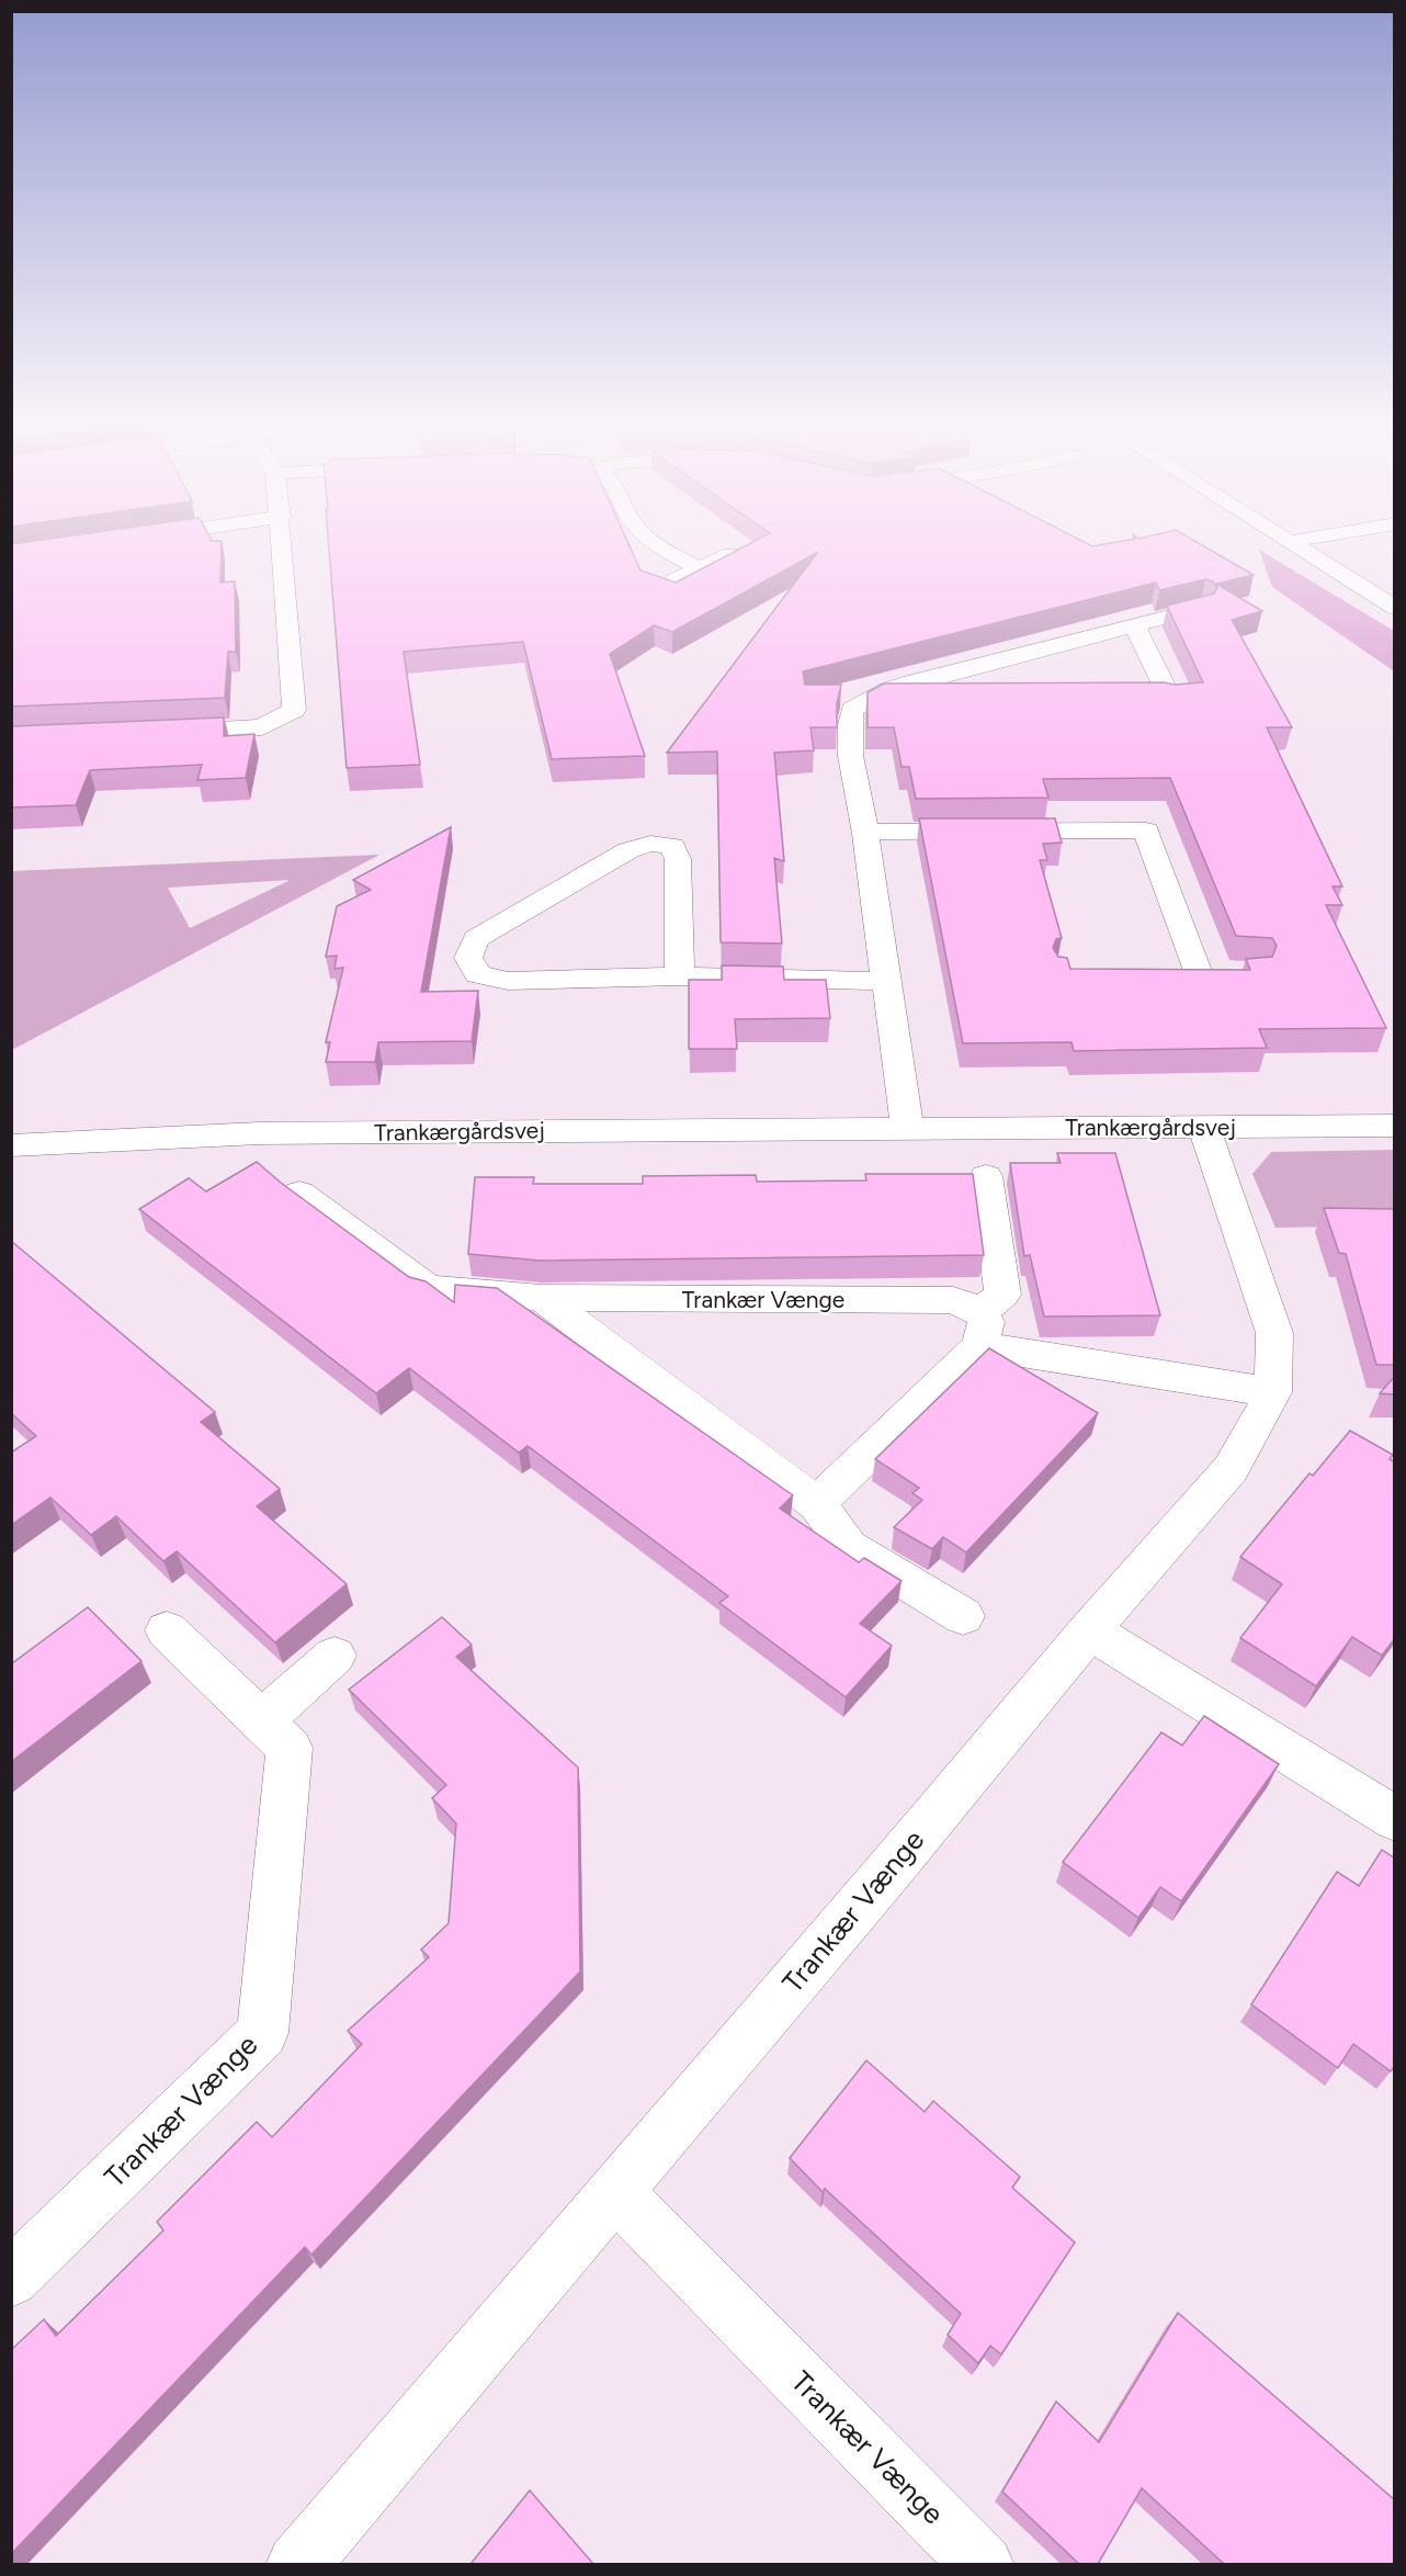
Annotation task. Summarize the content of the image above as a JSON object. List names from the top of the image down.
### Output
{
  "streets": {
    "street": ["Trankærgårdsvej", "Trankær Vænge"]
  },
  "crossings": [
    ["Trankærgårdsvej", "Trankær Vænge"]
  ]
}
